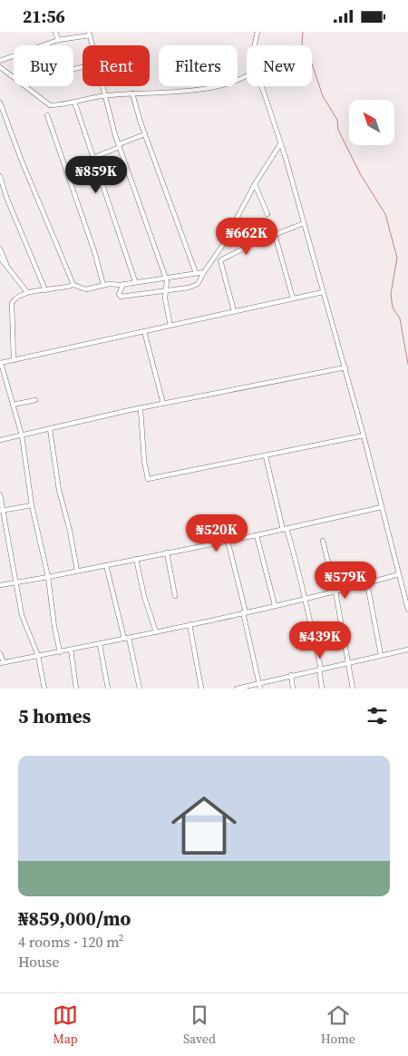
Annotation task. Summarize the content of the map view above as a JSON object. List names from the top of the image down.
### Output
{
  "north": "top left",
  "page": {
    "status": "21:56",
    "chip": [
      "Buy",
      "Rent",
      "Filters",
      "New"
    ],
    "price": [
      "₦859K",
      "₦662K",
      "₦520K",
      "₦579K",
      "₦439K"
    ],
    "heading": "5 homes",
    "list": [
      {
        "name": "₦859,000/mo",
        "note": "4 rooms · 120 m² · House"
      }
    ],
    "tabs": ["Map", "Saved", "Home"]
  }
}
